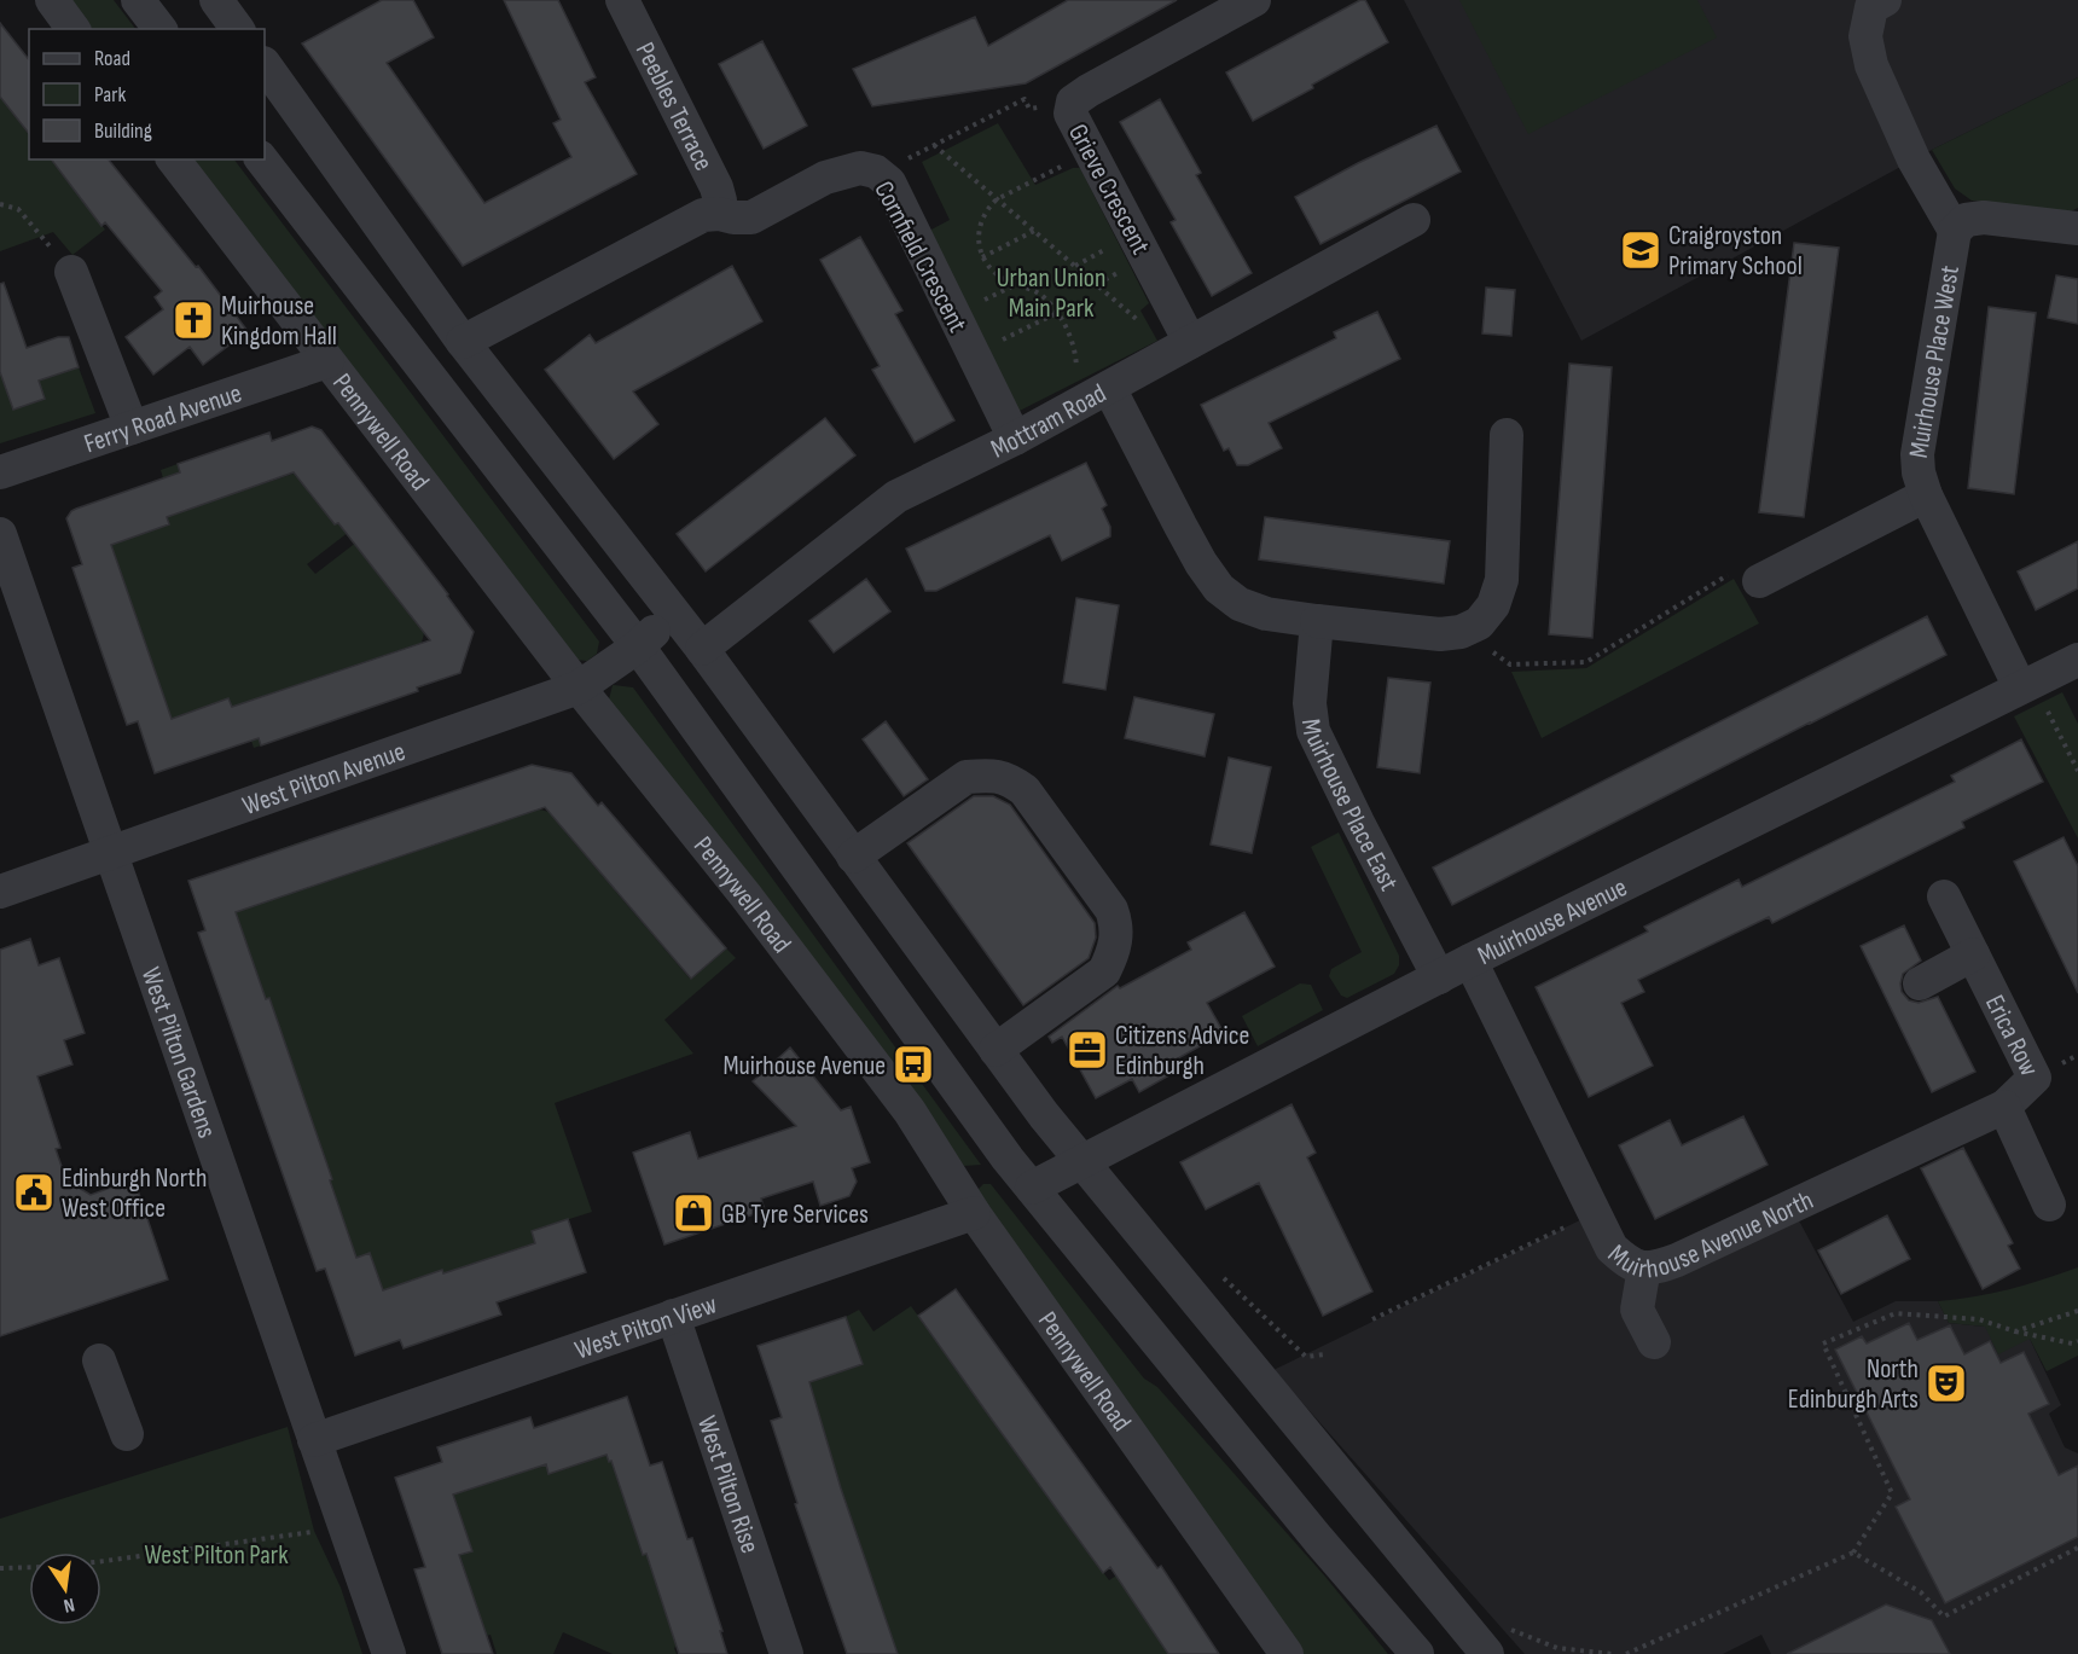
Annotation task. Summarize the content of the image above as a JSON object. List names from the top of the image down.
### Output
{
  "streets": {
    "street": [
      "Peebles Terrace",
      "Grieve Crescent",
      "Cornfield Crescent",
      "Muirhouse Place West",
      "Ferry Road Avenue",
      "Mottram Road",
      "Pennywell Road",
      "West Pilton Avenue",
      "Muirhouse Place East",
      "Muirhouse Avenue",
      "Erica Row",
      "West Pilton Gardens",
      "Muirhouse Avenue North",
      "West Pilton View",
      "West Pilton Rise"
    ]
  },
  "crossings": [
    ["Peebles Terrace", "Cornfield Crescent"],
    ["Grieve Crescent", "Mottram Road"],
    ["Cornfield Crescent", "Mottram Road"],
    ["Muirhouse Place West", "Muirhouse Avenue"],
    ["Ferry Road Avenue", "Pennywell Road"],
    ["Pennywell Road", "West Pilton Avenue"],
    ["Pennywell Road", "Muirhouse Avenue"],
    ["Pennywell Road", "West Pilton View"],
    ["West Pilton Avenue", "West Pilton Gardens"],
    ["Muirhouse Place East", "Muirhouse Avenue"],
    ["Muirhouse Avenue", "Muirhouse Avenue North"],
    ["Erica Row", "Muirhouse Avenue North"],
    ["West Pilton Gardens", "West Pilton View"],
    ["West Pilton View", "West Pilton Rise"]
  ],
  "parks": ["Urban Union Main Park", "West Pilton Park"],
  "places": {
    "school or university": ["Craigroyston Primary School"],
    "church": ["Muirhouse Kingdom Hall"],
    "office": ["Citizens Advice Edinburgh"],
    "bus stop": ["Muirhouse Avenue"],
    "public building": ["Edinburgh North West Office"],
    "shop": ["GB Tyre Services"],
    "theatre": ["North Edinburgh Arts"]
  },
  "legend": ["Road", "Park", "Building"],
  "north": "bottom"
}
